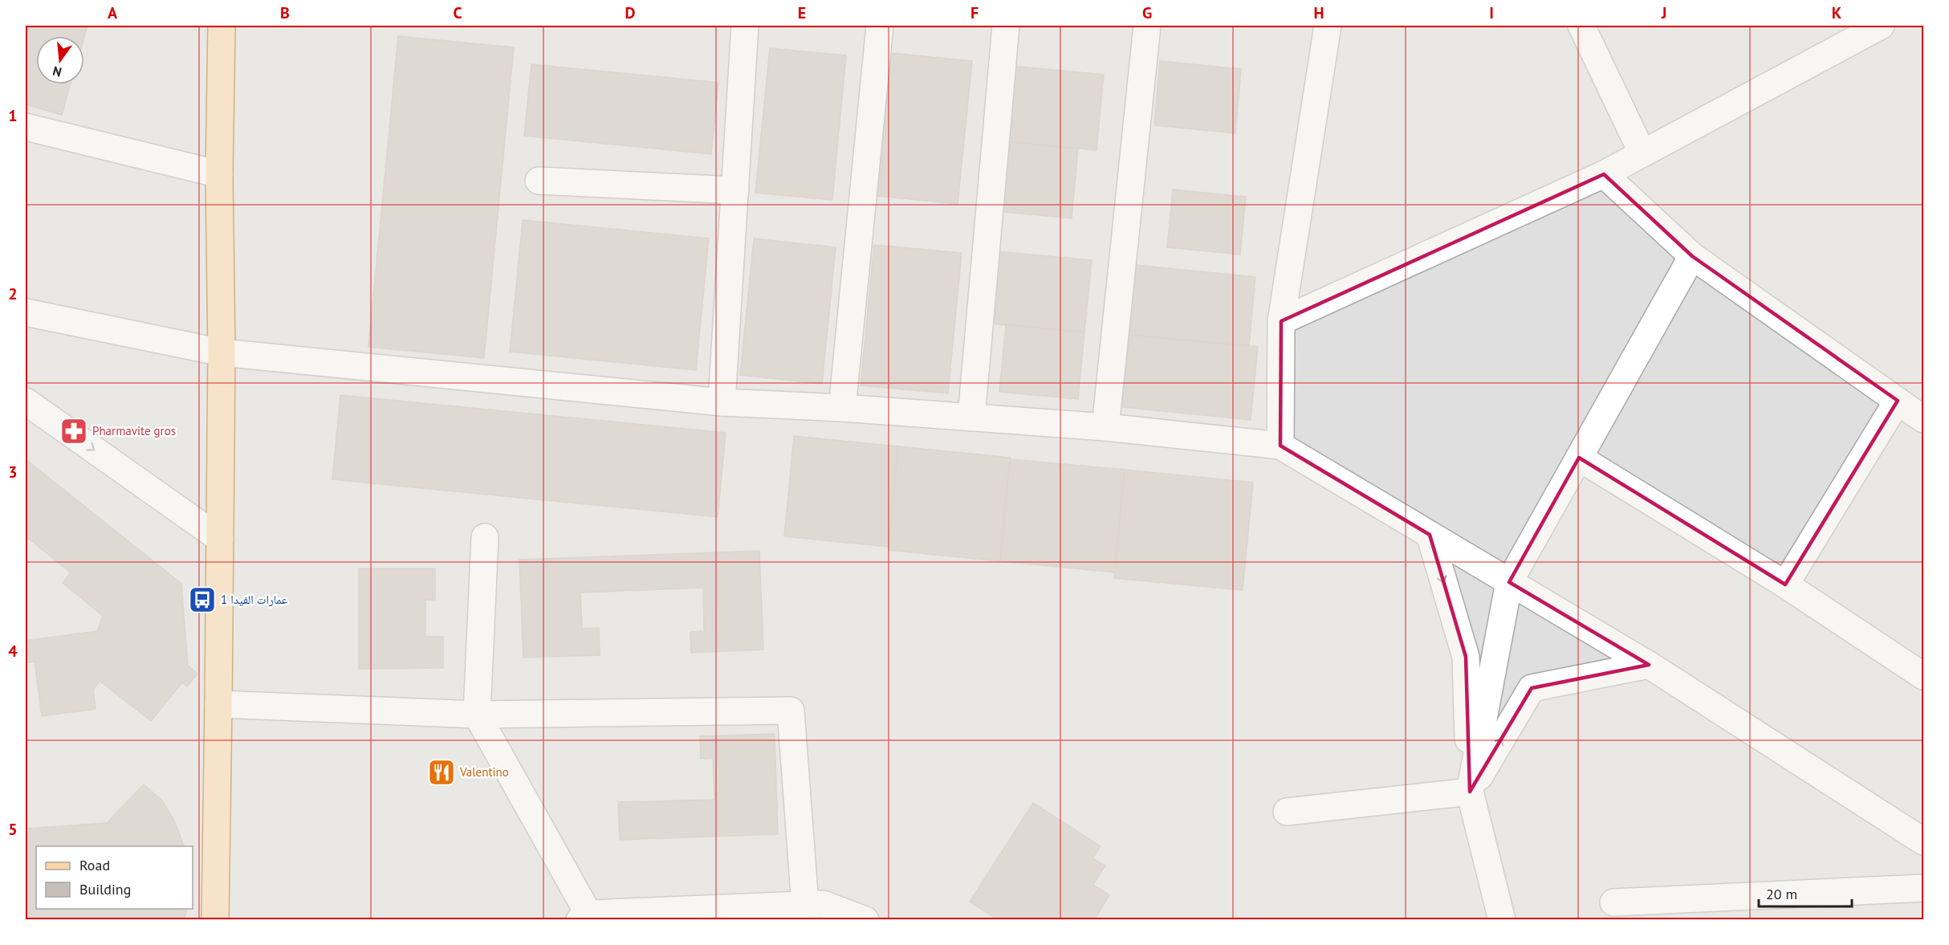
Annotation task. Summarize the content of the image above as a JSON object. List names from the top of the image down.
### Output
{
  "places": {
    "pharmacy": ["Pharmavite gros"],
    "bus stop": ["عمارات الفيدا 1"],
    "restaurant": ["Valentino"]
  },
  "legend": ["Road", "Building"],
  "scale_bar": "20 m",
  "north": "bottom",
  "grid": {
    "columns": [
      "A",
      "B",
      "C",
      "D",
      "E",
      "F",
      "G",
      "H",
      "I",
      "J",
      "K"
    ],
    "rows": [
      "1",
      "2",
      "3",
      "4",
      "5"
    ]
  }
}
